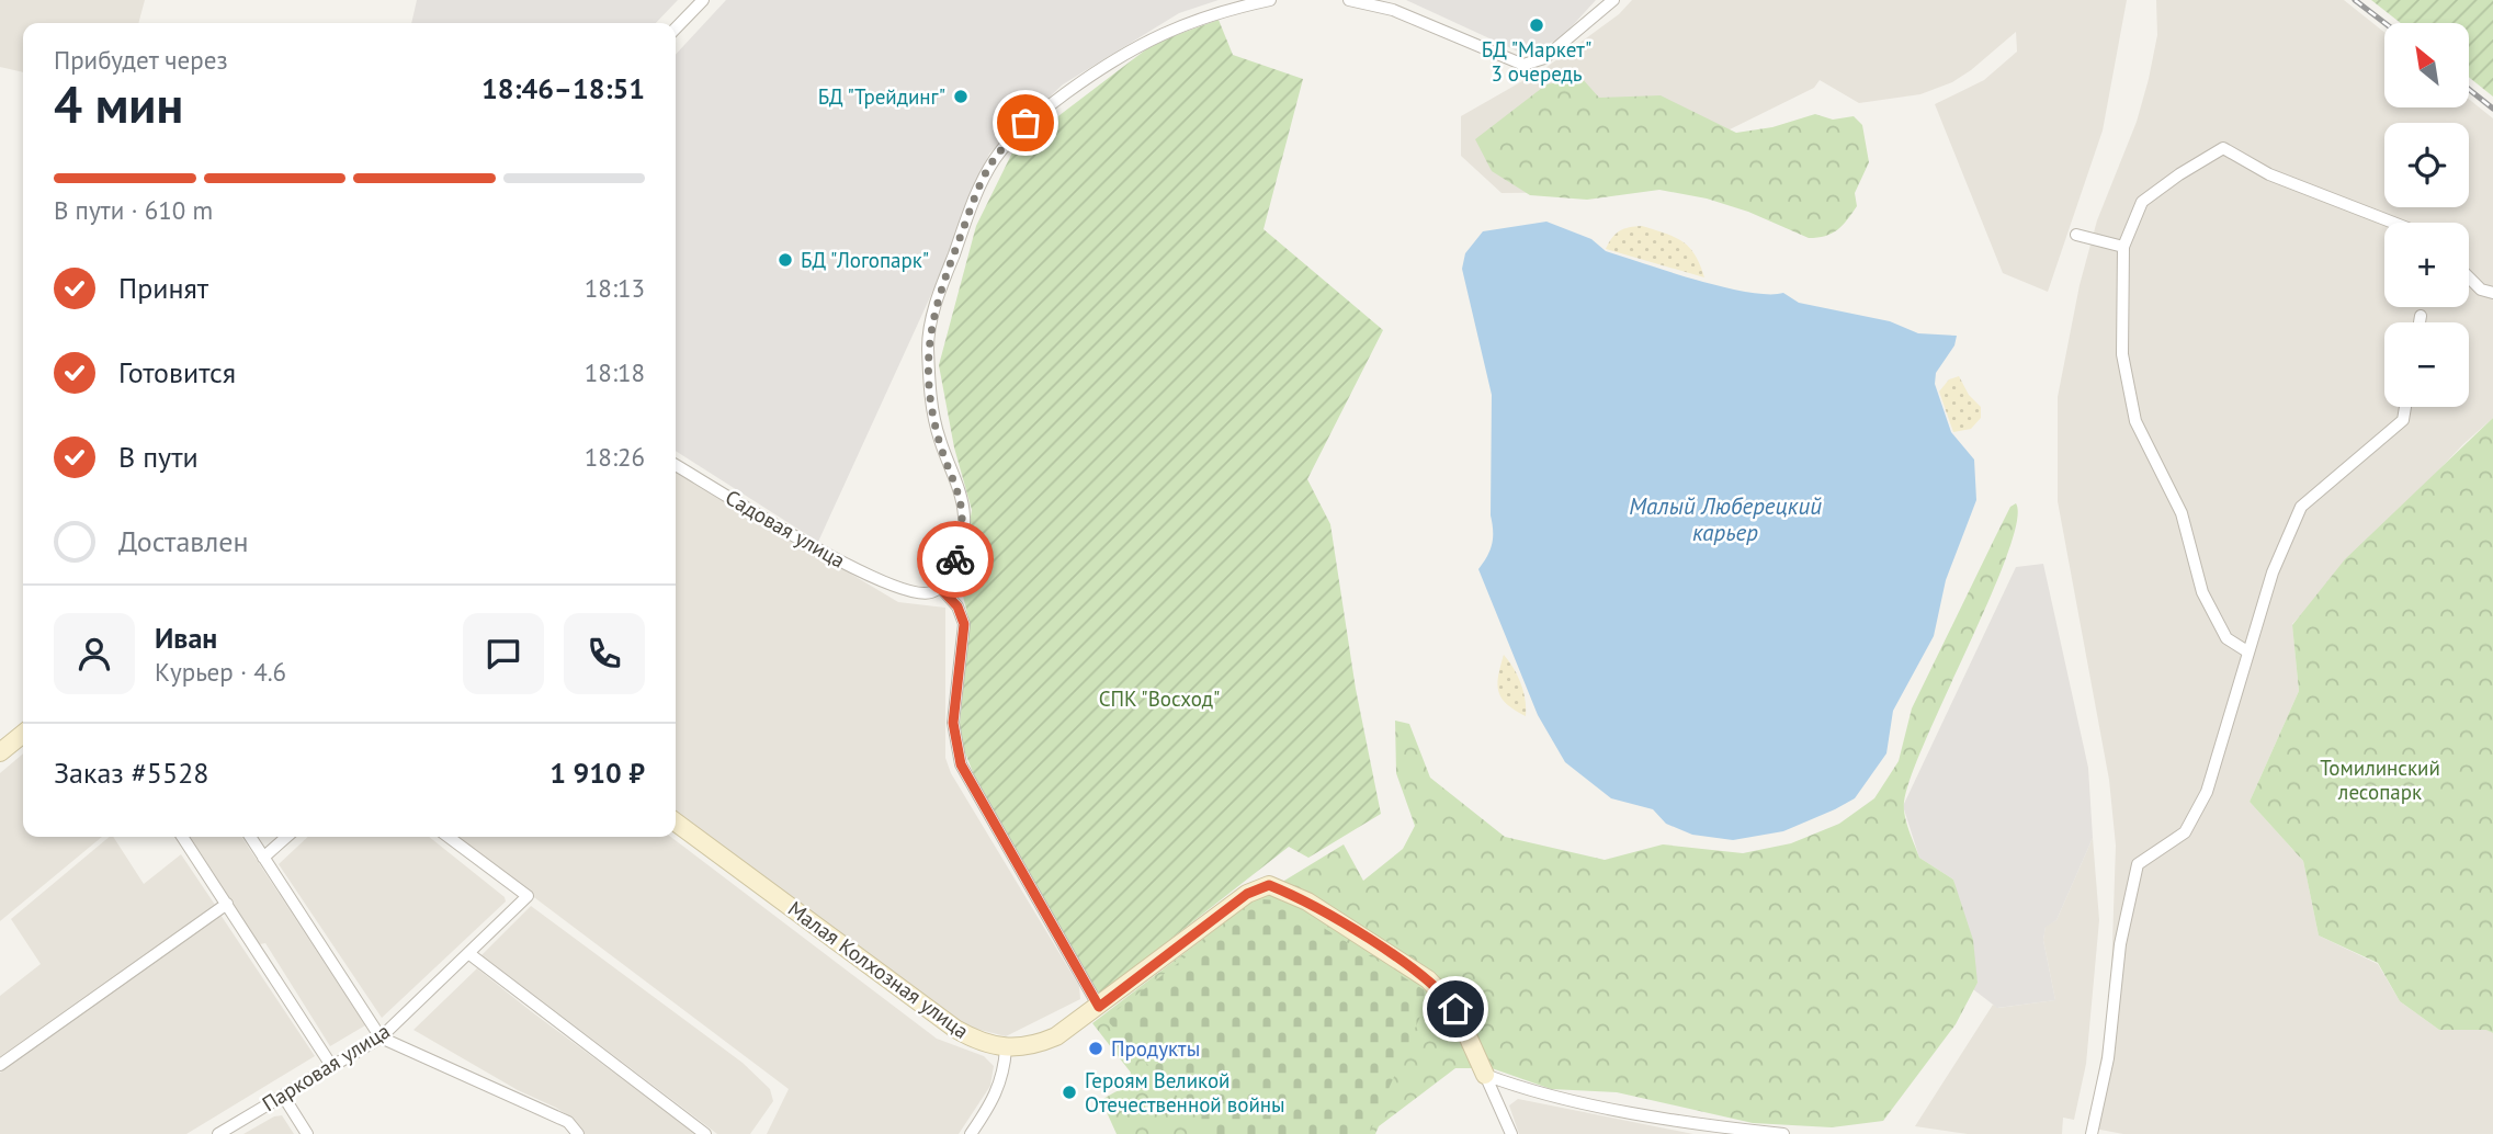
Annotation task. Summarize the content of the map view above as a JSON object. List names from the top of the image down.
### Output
{
  "streets": {
    "street": ["Садовая улица", "Малая Колхозная улица", "Парковая улица"]
  },
  "water": ["Малый Люберецкий карьер"],
  "parks": ["СПК \"Восход\"", "Томилинский лесопарк"],
  "places": [
    "БД \"Маркет\" 3 очередь",
    "БД \"Трейдинг\"",
    "БД \"Логопарк\"",
    "Продукты",
    "Героям Великой Отечественной войны"
  ],
  "north": "top left",
  "page": {
    "map_buttons": ["+", "−"],
    "heading": ["4 мин", "Прибудет через", "18:46–18:51"],
    "panel": [
      "Иван",
      "Курьер · 4.6",
      "Заказ #5528",
      "1 910 ₽"
    ],
    "bar": "В пути · 610 m",
    "list": [
      ["Принят", "18:13"],
      ["Готовится", "18:18"],
      ["В пути", "18:26"],
      "Доставлен"
    ]
  }
}
